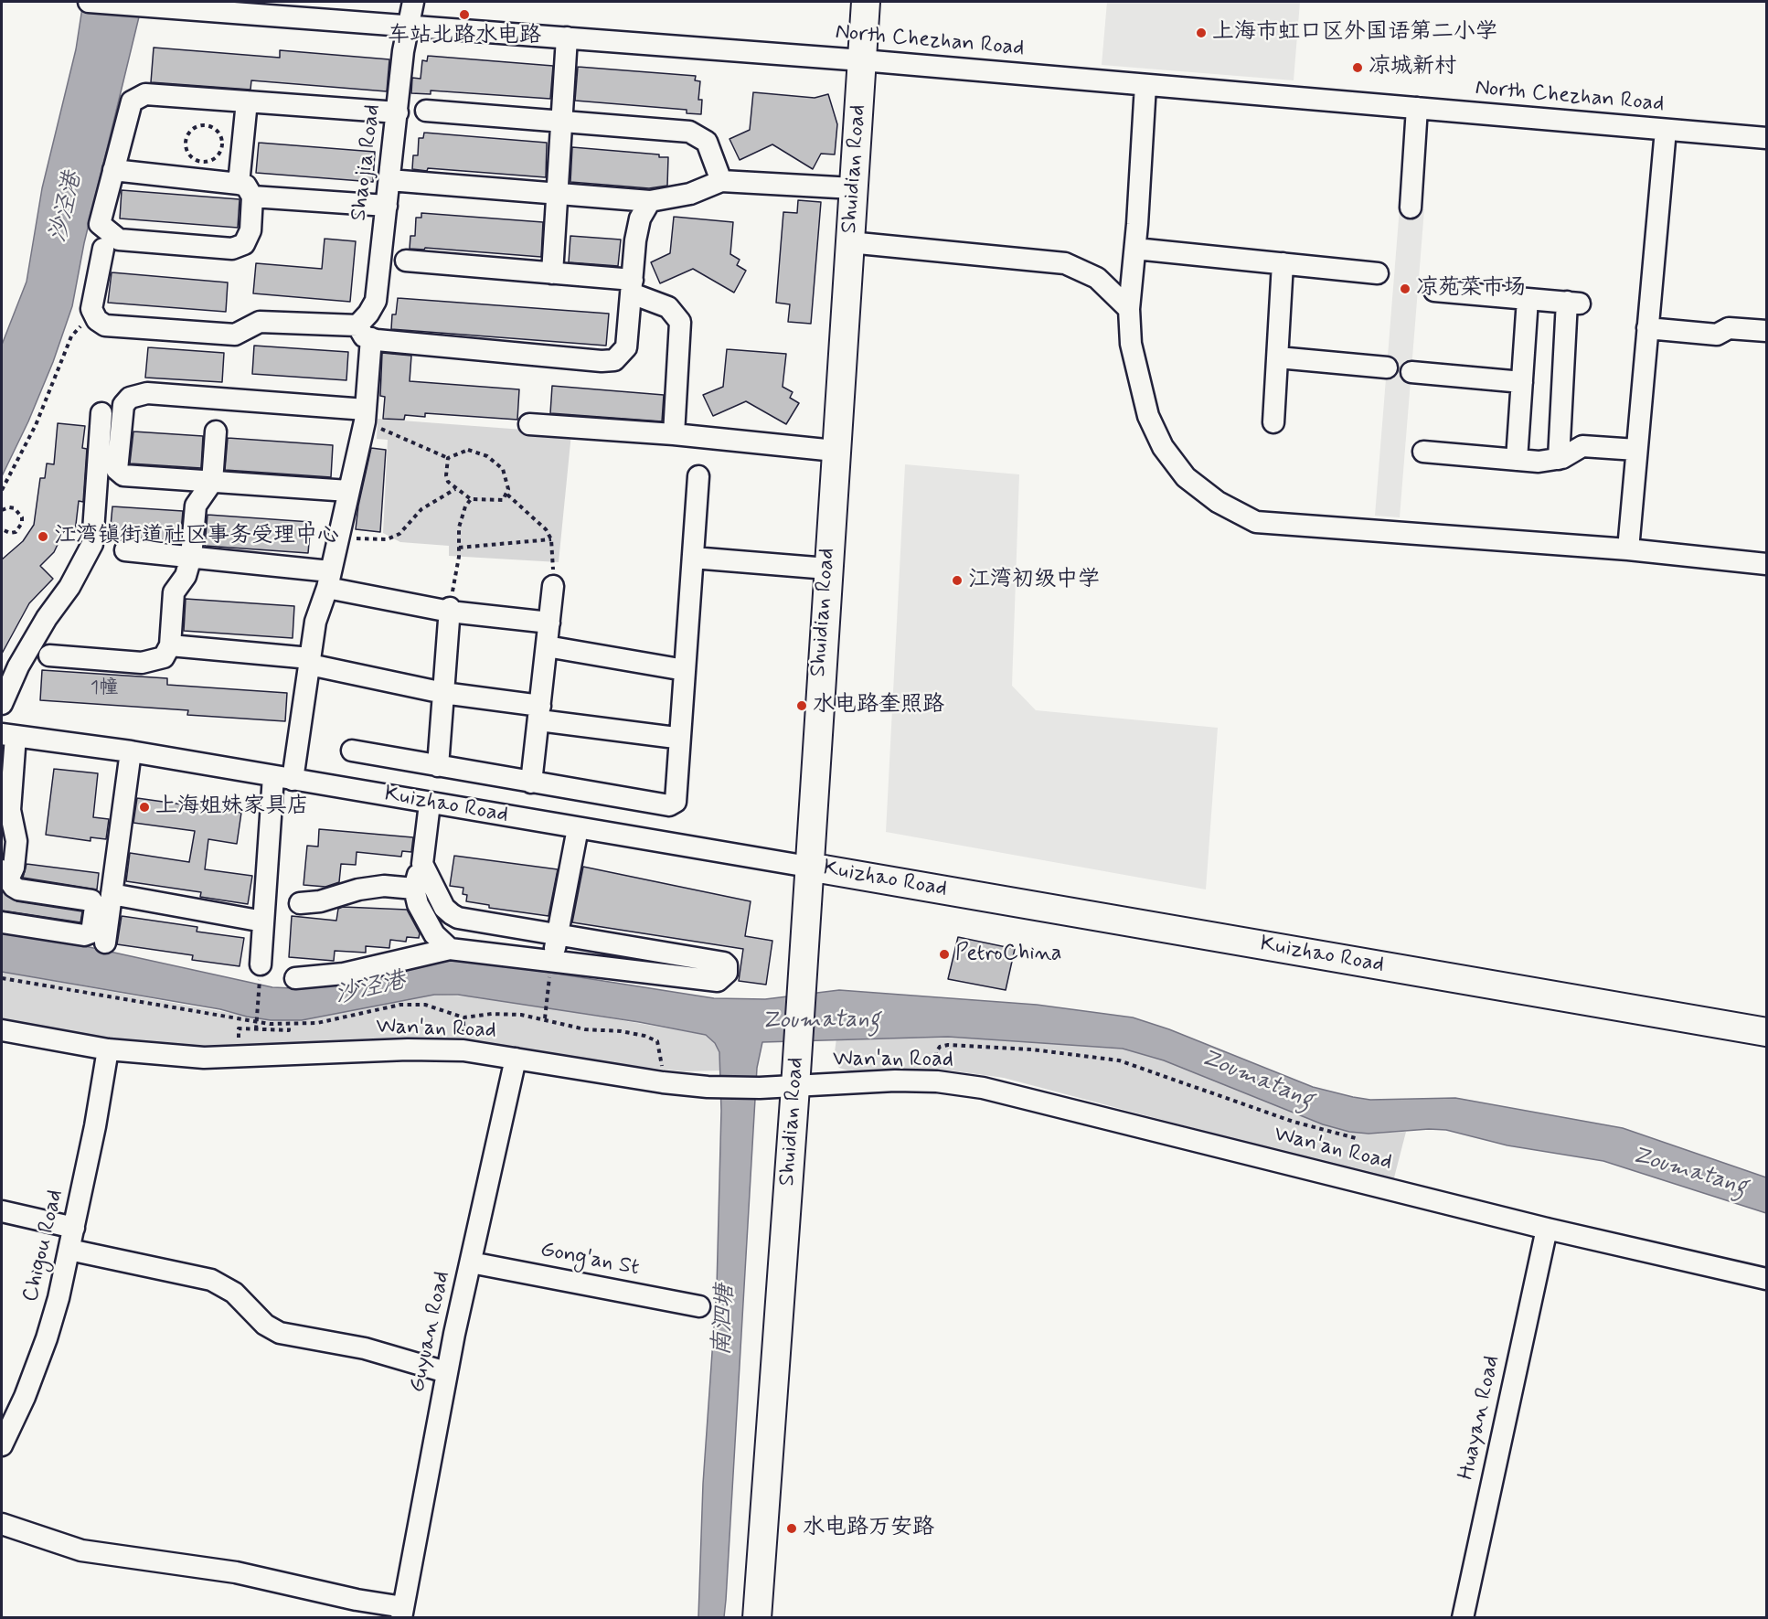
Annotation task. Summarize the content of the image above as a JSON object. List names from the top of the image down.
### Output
{
  "streets": {
    "main road": ["Shuidian Road", "Kuizhao Road"],
    "street": [
      "North Chezhan Road",
      "Shaojia Road",
      "Wan'an Road",
      "Chigou Road",
      "Gong'an St",
      "Guyuan Road",
      "Huayan Road"
    ]
  },
  "crossings": [
    ["North Chezhan Road", "Shaojia Road"],
    ["North Chezhan Road", "Shuidian Road"],
    ["Shuidian Road", "Kuizhao Road"],
    ["Shuidian Road", "Wan'an Road"],
    ["Wan'an Road", "Chigou Road"],
    ["Wan'an Road", "Guyuan Road"],
    ["Wan'an Road", "Huayan Road"],
    ["Gong'an St", "Guyuan Road"]
  ],
  "water": ["沙泾港", "Zoumatang", "南泗塘"],
  "places": [
    "车站北路水电路",
    "上海市虹口区外国语第二小学",
    "凉城新村",
    "凉苑菜市场",
    "江湾镇街道社区事务受理中心",
    "江湾初级中学",
    "水电路奎照路",
    "上海姐妹家具店",
    "PetroChina",
    "水电路万安路"
  ],
  "house_numbers": ["1幢"]
}
